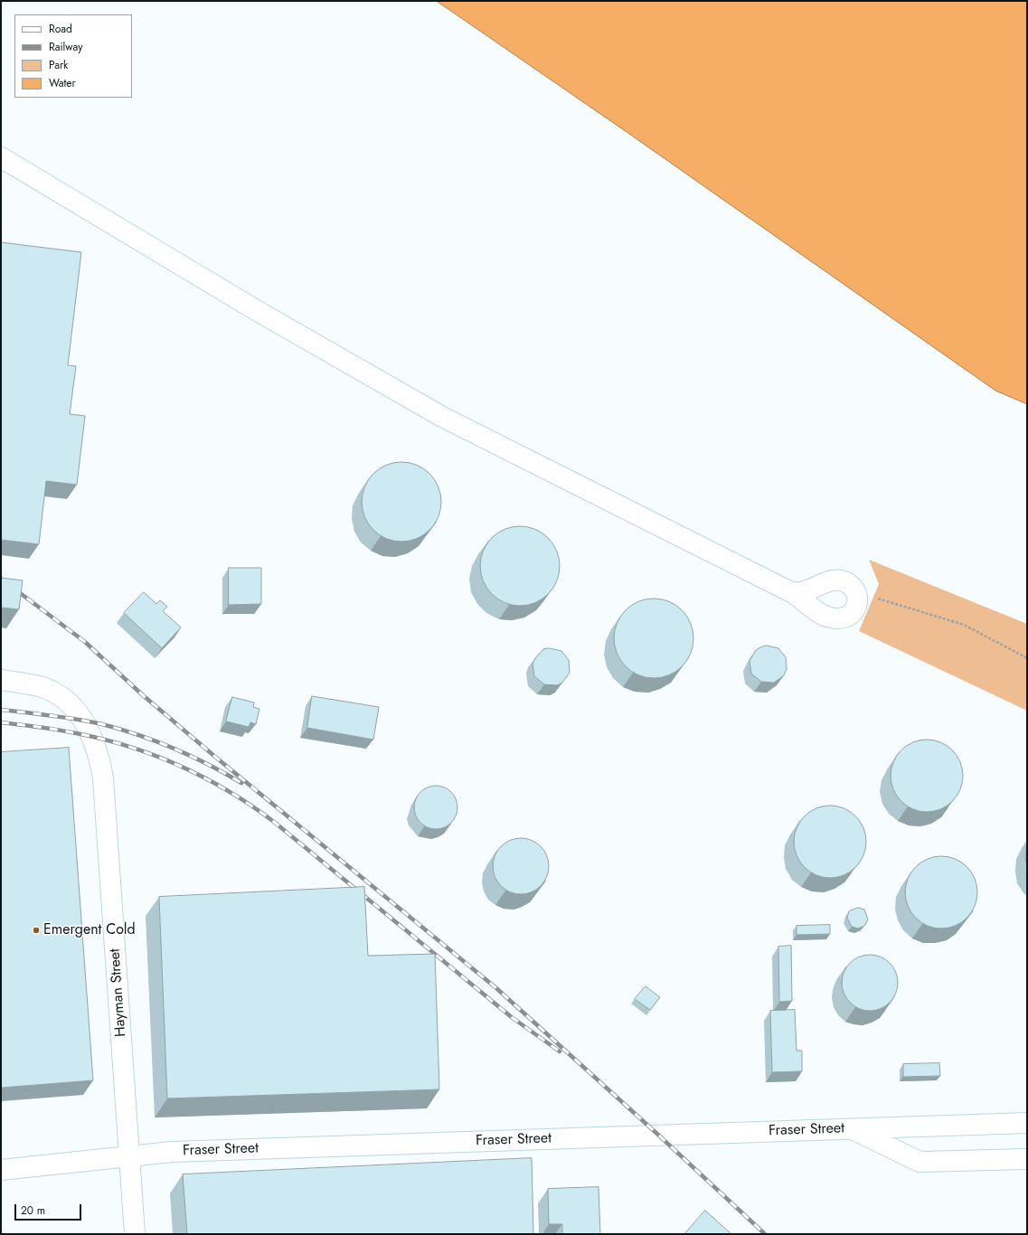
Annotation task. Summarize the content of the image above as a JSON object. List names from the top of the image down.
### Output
{
  "streets": {
    "street": ["Hayman Street", "Fraser Street"]
  },
  "crossings": [
    ["Hayman Street", "Fraser Street"]
  ],
  "places": ["Emergent Cold"],
  "legend": [
    "Road",
    "Railway",
    "Park",
    "Water"
  ],
  "scale_bar": "20 m"
}
